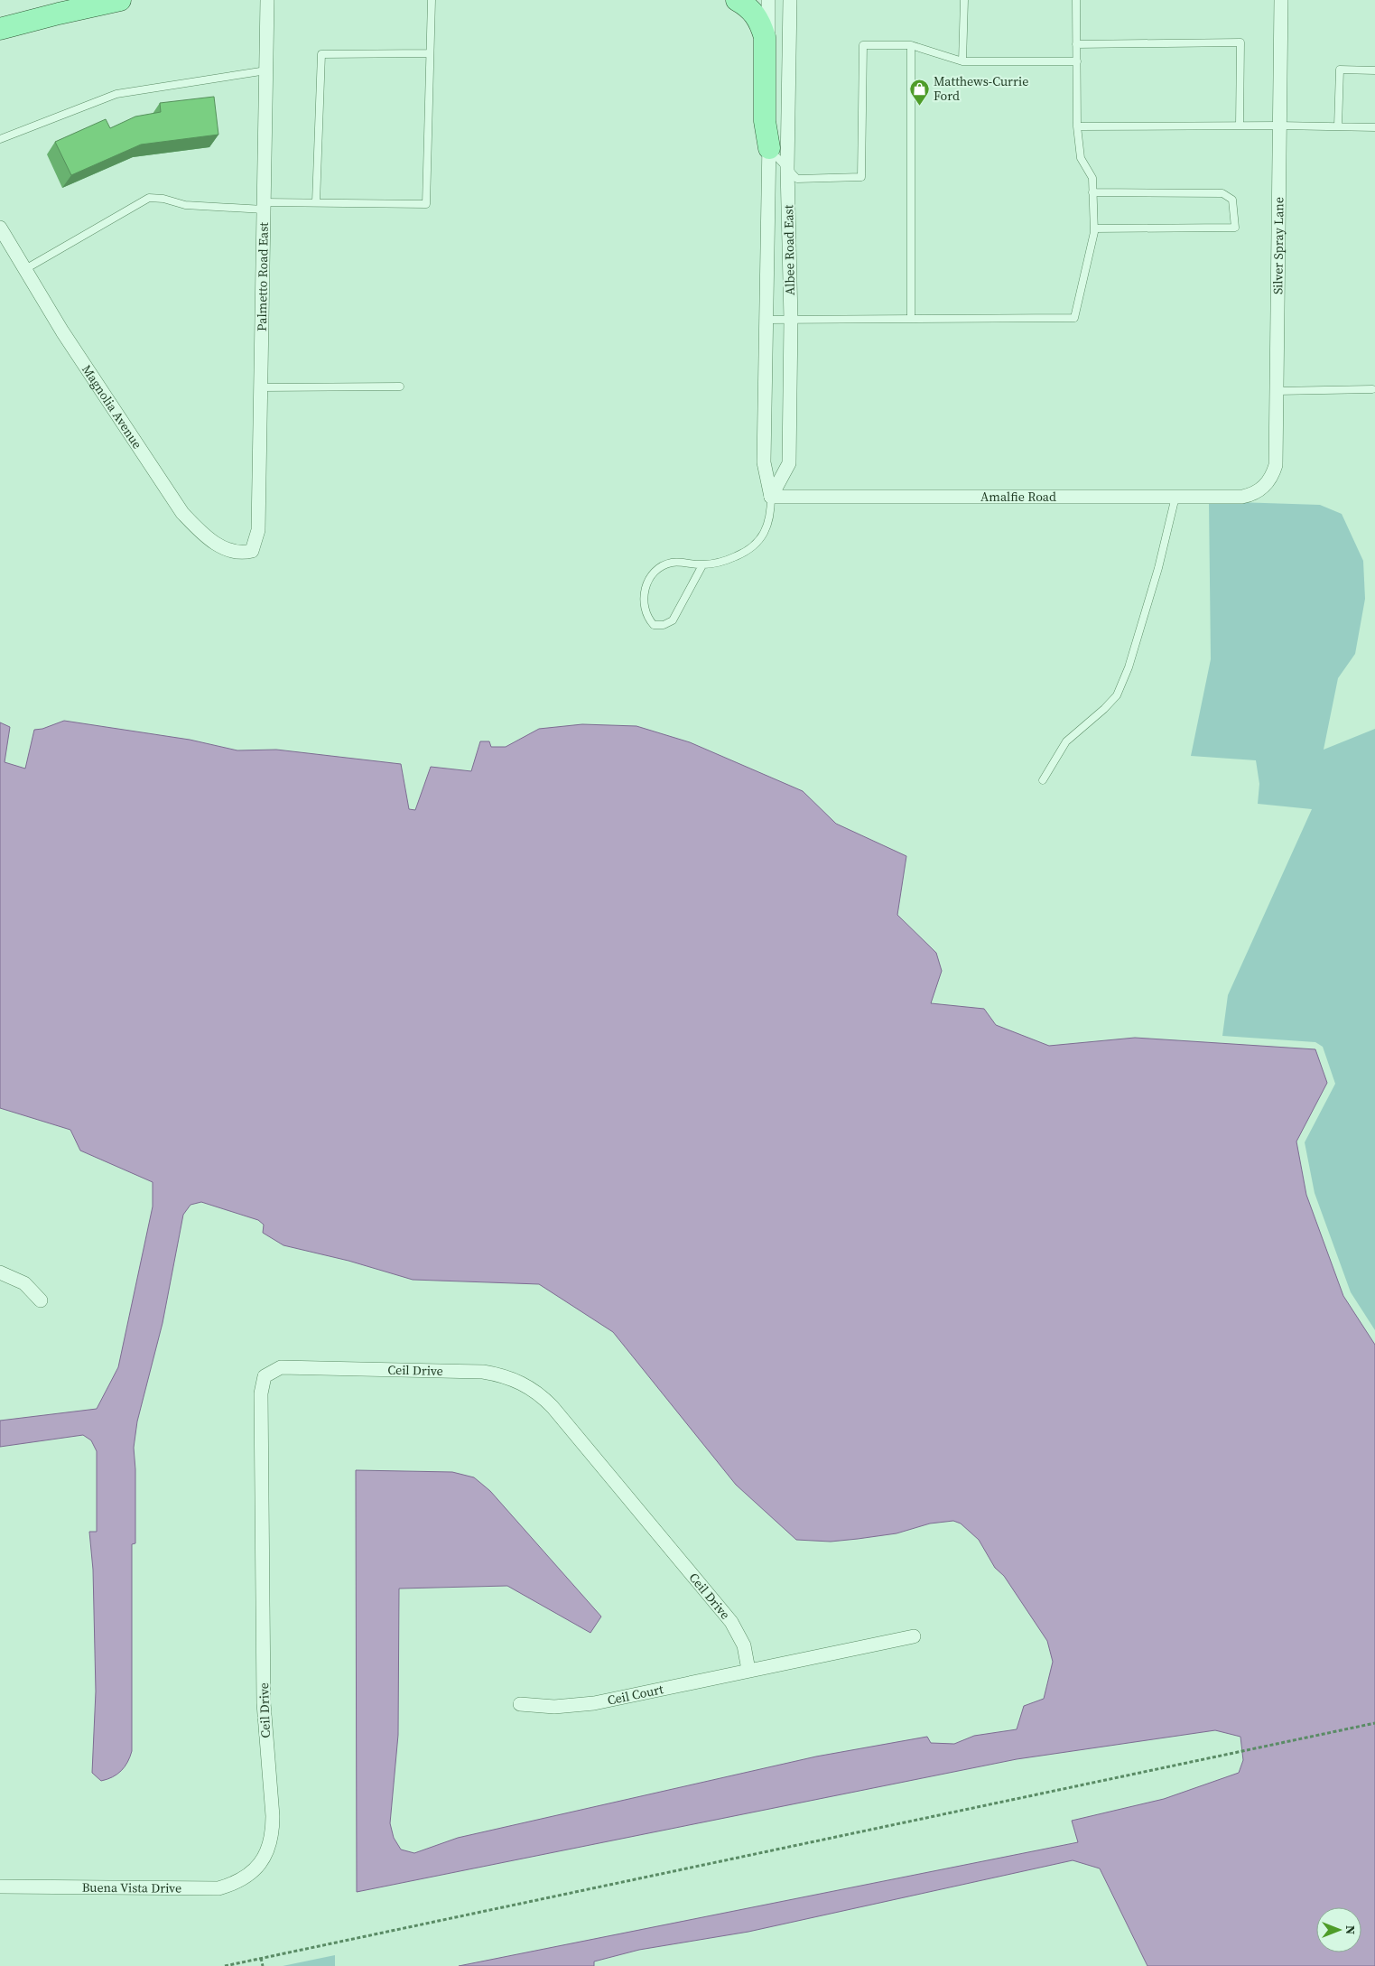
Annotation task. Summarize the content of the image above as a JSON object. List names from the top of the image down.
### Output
{
  "streets": {
    "street": [
      "Silver Spray Lane",
      "Albee Road East",
      "Palmetto Road East",
      "Magnolia Avenue",
      "Amalfie Road",
      "Ceil Drive",
      "Ceil Court",
      "Buena Vista Drive"
    ]
  },
  "crossings": [
    ["Silver Spray Lane", "Amalfie Road"],
    ["Albee Road East", "Amalfie Road"],
    ["Palmetto Road East", "Magnolia Avenue"],
    ["Ceil Drive", "Ceil Court"],
    ["Ceil Drive", "Buena Vista Drive"]
  ],
  "places": {
    "shop": ["Matthews-Currie Ford"]
  },
  "north": "right"
}
